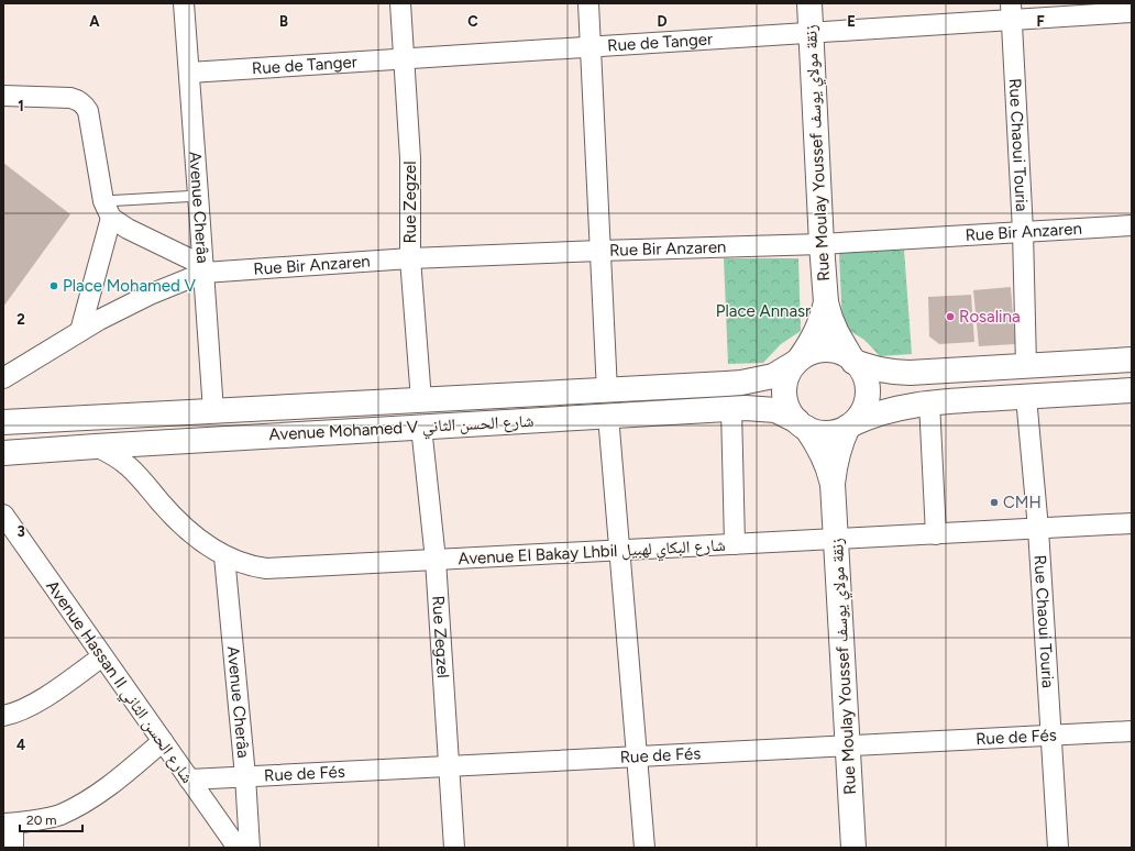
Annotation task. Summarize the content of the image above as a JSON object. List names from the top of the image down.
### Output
{
  "streets": {
    "main road": ["Rue Moulay Youssef زنقة مولاي يوسف", "Avenue Mohamed V شارع الحسن الثاني"],
    "street": [
      "Rue de Tanger",
      "Rue Chaoui Touria",
      "Rue Zegzel",
      "Avenue Cherâa",
      "Rue Bir Anzaren",
      "Avenue El Bakay Lhbil شارع البكاي لهبيل",
      "Avenue Hassan II شارع الحسن الثاني",
      "Rue de Fés"
    ]
  },
  "crossings": [
    ["Rue de Tanger", "Rue Chaoui Touria"],
    ["Rue de Tanger", "Rue Moulay Youssef زنقة مولاي يوسف"],
    ["Rue de Tanger", "Rue Zegzel"],
    ["Rue de Tanger", "Avenue Cherâa"],
    ["Rue Chaoui Touria", "Rue Bir Anzaren"],
    ["Rue Chaoui Touria", "Avenue Mohamed V شارع الحسن الثاني"],
    ["Rue Chaoui Touria", "Avenue El Bakay Lhbil شارع البكاي لهبيل"],
    ["Rue Chaoui Touria", "Rue de Fés"],
    ["Rue Moulay Youssef زنقة مولاي يوسف", "Rue Bir Anzaren"],
    ["Rue Moulay Youssef زنقة مولاي يوسف", "Avenue El Bakay Lhbil شارع البكاي لهبيل"],
    ["Rue Moulay Youssef زنقة مولاي يوسف", "Rue de Fés"],
    ["Rue Zegzel", "Rue Bir Anzaren"],
    ["Rue Zegzel", "Avenue Mohamed V شارع الحسن الثاني"],
    ["Rue Zegzel", "Avenue El Bakay Lhbil شارع البكاي لهبيل"],
    ["Rue Zegzel", "Rue de Fés"],
    ["Avenue Cherâa", "Rue Bir Anzaren"],
    ["Avenue Cherâa", "Avenue Mohamed V شارع الحسن الثاني"],
    ["Avenue Cherâa", "Avenue El Bakay Lhbil شارع البكاي لهبيل"],
    ["Avenue Cherâa", "Rue de Fés"],
    ["Avenue Mohamed V شارع الحسن الثاني", "Avenue El Bakay Lhbil شارع البكاي لهبيل"],
    ["Avenue Hassan II شارع الحسن الثاني", "Rue de Fés"]
  ],
  "parks": ["Place Annasr"],
  "places": ["Place Mohamed V", "Rosalina", "CMH"],
  "scale_bar": "20 m",
  "grid": {
    "columns": [
      "A",
      "B",
      "C",
      "D",
      "E",
      "F"
    ],
    "rows": [
      "1",
      "2",
      "3",
      "4"
    ]
  }
}
